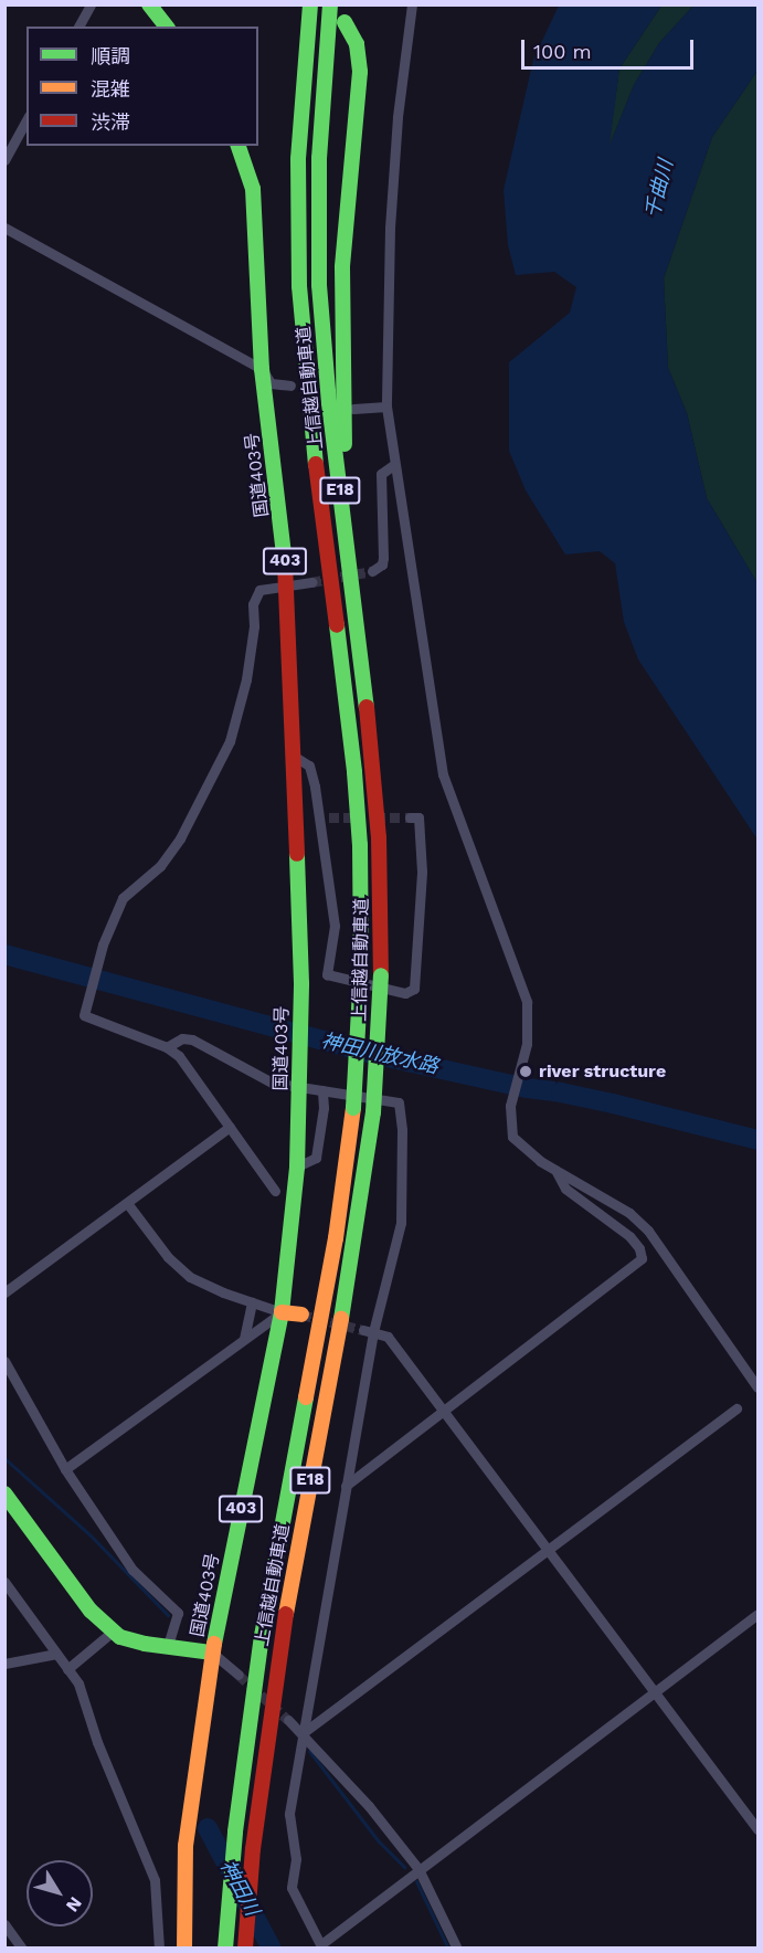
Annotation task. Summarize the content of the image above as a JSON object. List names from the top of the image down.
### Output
{
  "streets": {
    "main road": [
      "上信越自動車道",
      "国道403号",
      "E18",
      "403"
    ]
  },
  "water": ["千曲川", "神田川放水路", "神田川"],
  "places": ["river structure"],
  "legend": ["順調", "混雑", "渋滞"],
  "scale_bar": "100 m",
  "north": "bottom right"
}
